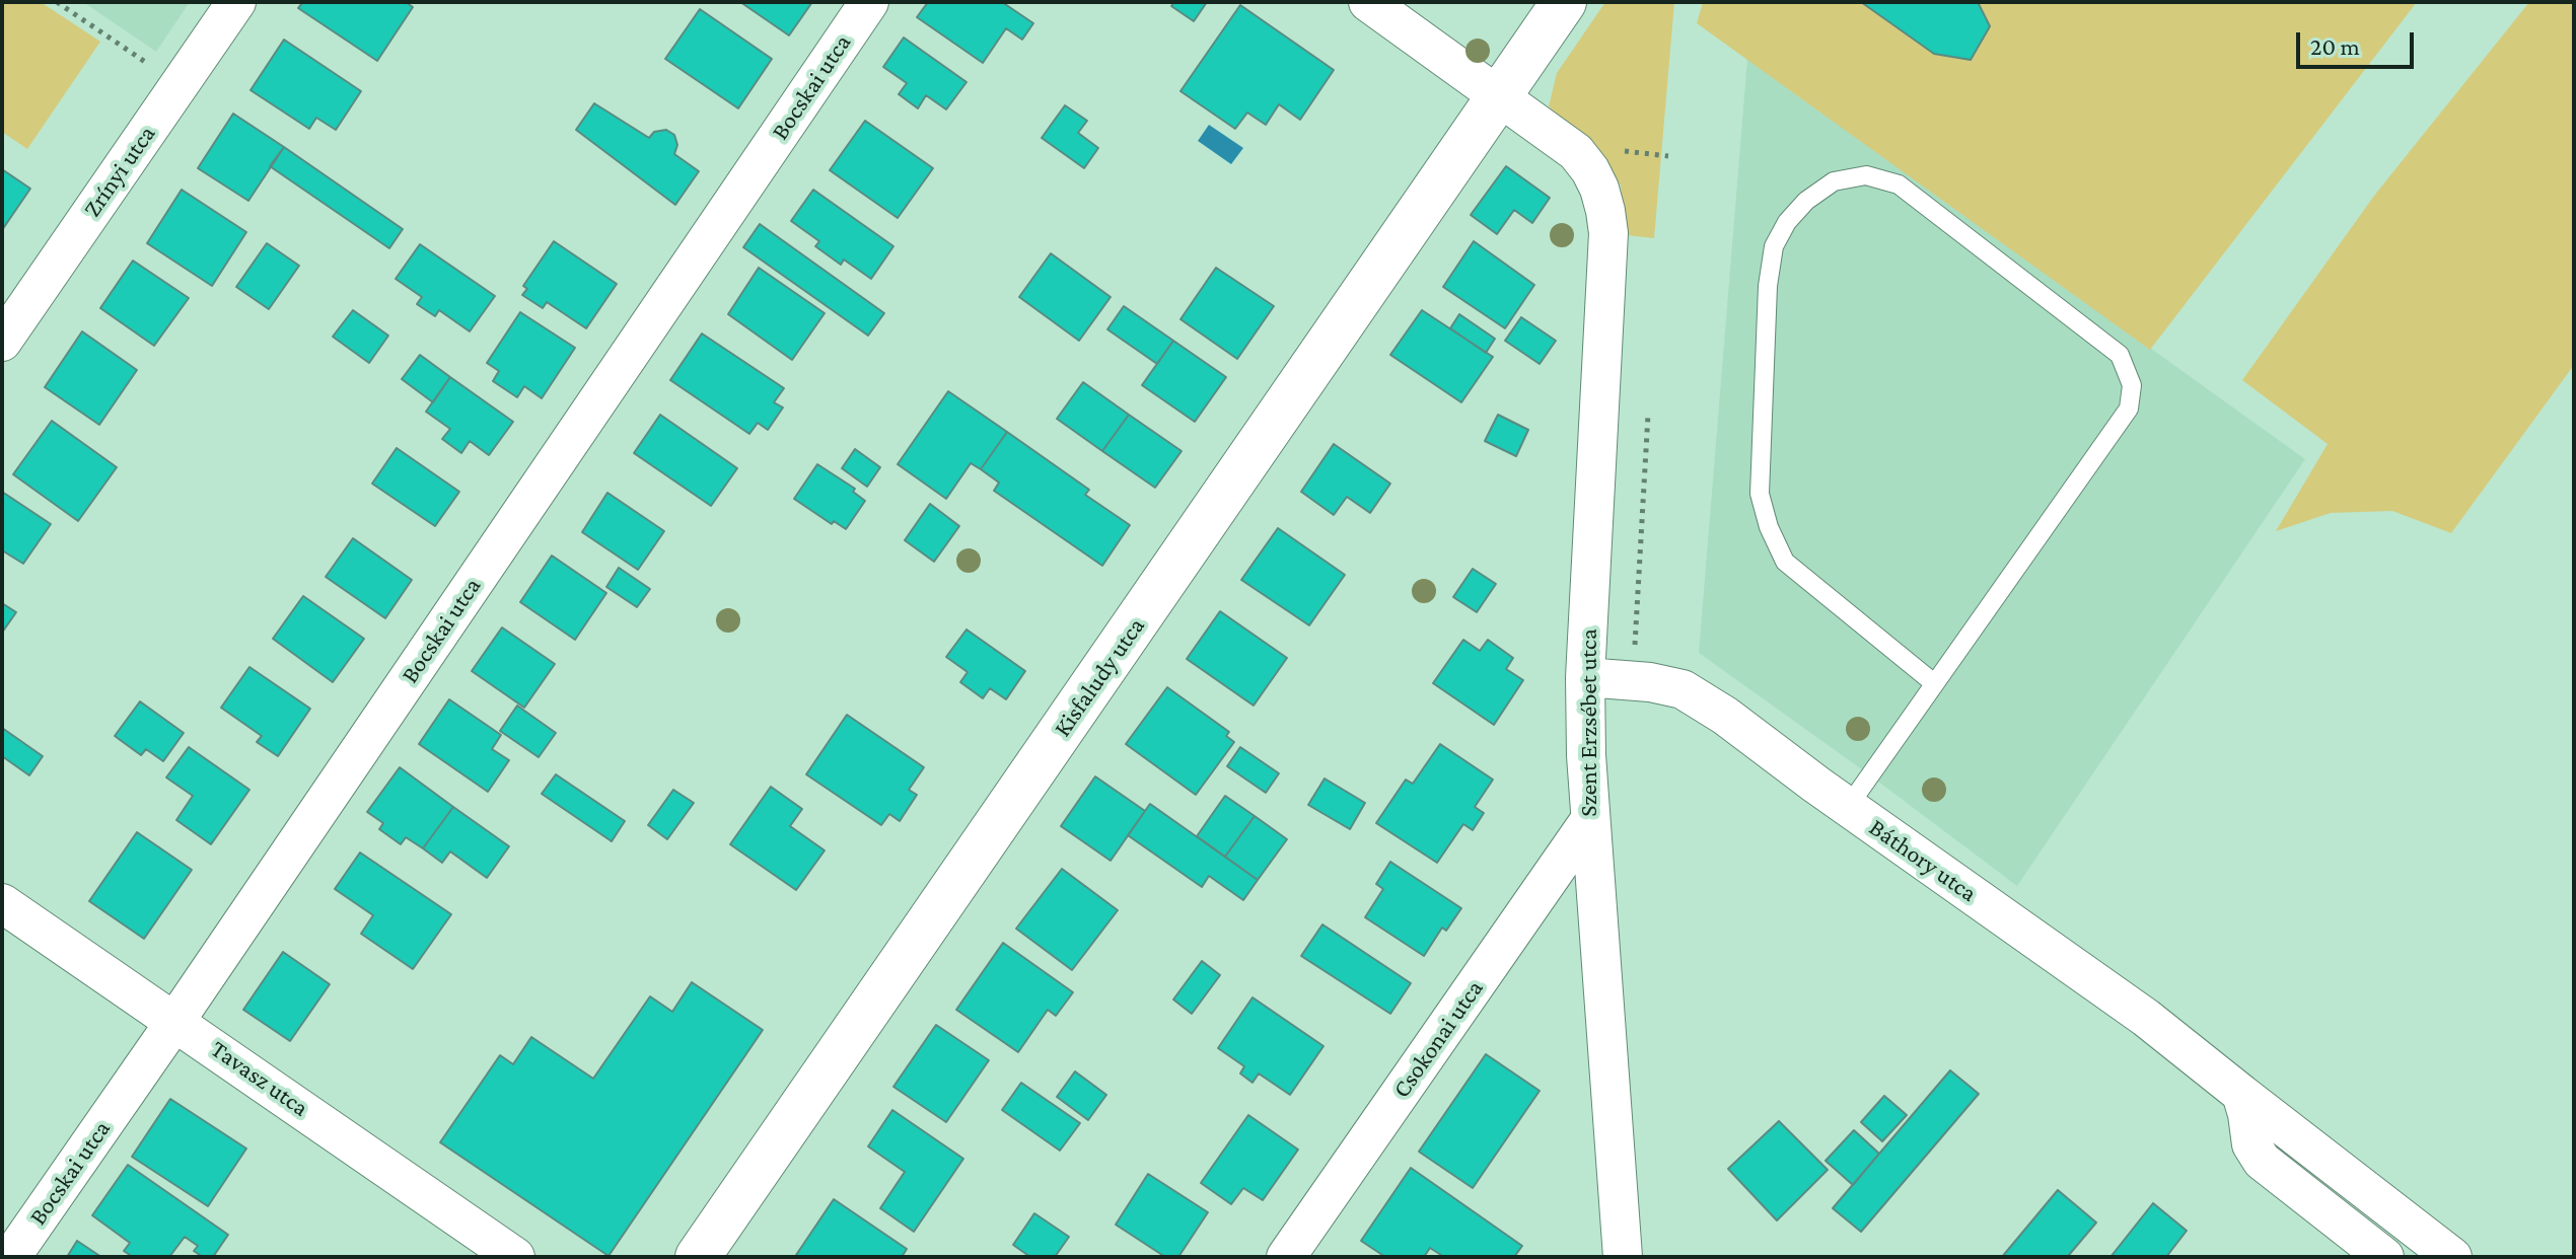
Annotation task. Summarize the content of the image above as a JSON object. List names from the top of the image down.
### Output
{
  "streets": {
    "street": [
      "Bocskai utca",
      "Zrínyi utca",
      "Kisfaludy utca",
      "Szent Erzsébet utca",
      "Báthory utca",
      "Csokonai utca",
      "Tavasz utca"
    ]
  },
  "crossings": [
    ["Bocskai utca", "Tavasz utca"],
    ["Kisfaludy utca", "Szent Erzsébet utca"],
    ["Szent Erzsébet utca", "Báthory utca"],
    ["Szent Erzsébet utca", "Csokonai utca"]
  ],
  "scale_bar": "20 m"
}
